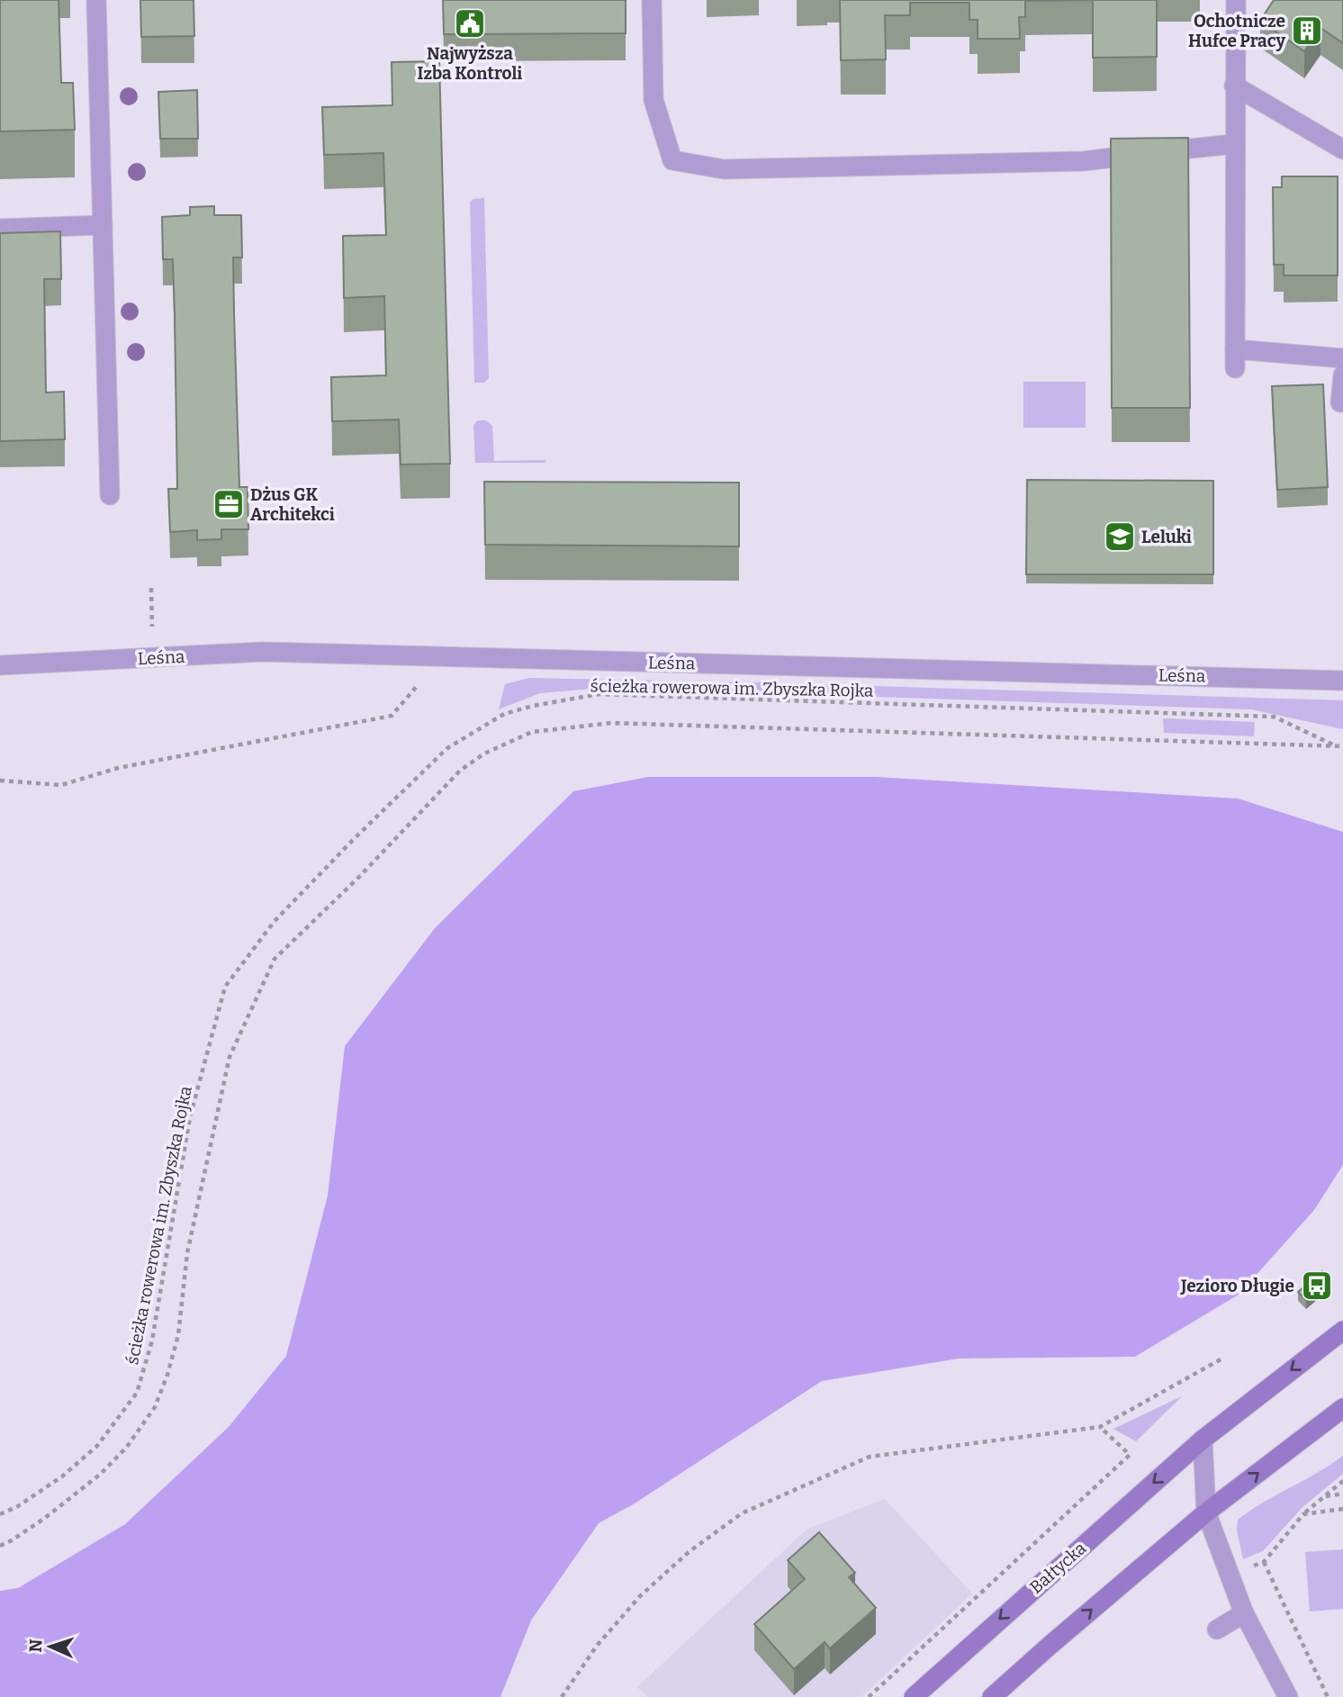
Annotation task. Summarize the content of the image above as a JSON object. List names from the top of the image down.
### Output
{
  "streets": {
    "main road": ["Bałtycka"],
    "street": ["Leśna"],
    "path": ["ścieżka rowerowa im. Zbyszka Rojka"]
  },
  "places": {
    "public building": ["Najwyższa Izba Kontroli"],
    "building": ["Ochotnicze Hufce Pracy"],
    "office": ["Dżus GK Architekci"],
    "school or university": ["Leluki"],
    "bus stop": ["Jezioro Długie"]
  },
  "north": "left"
}
